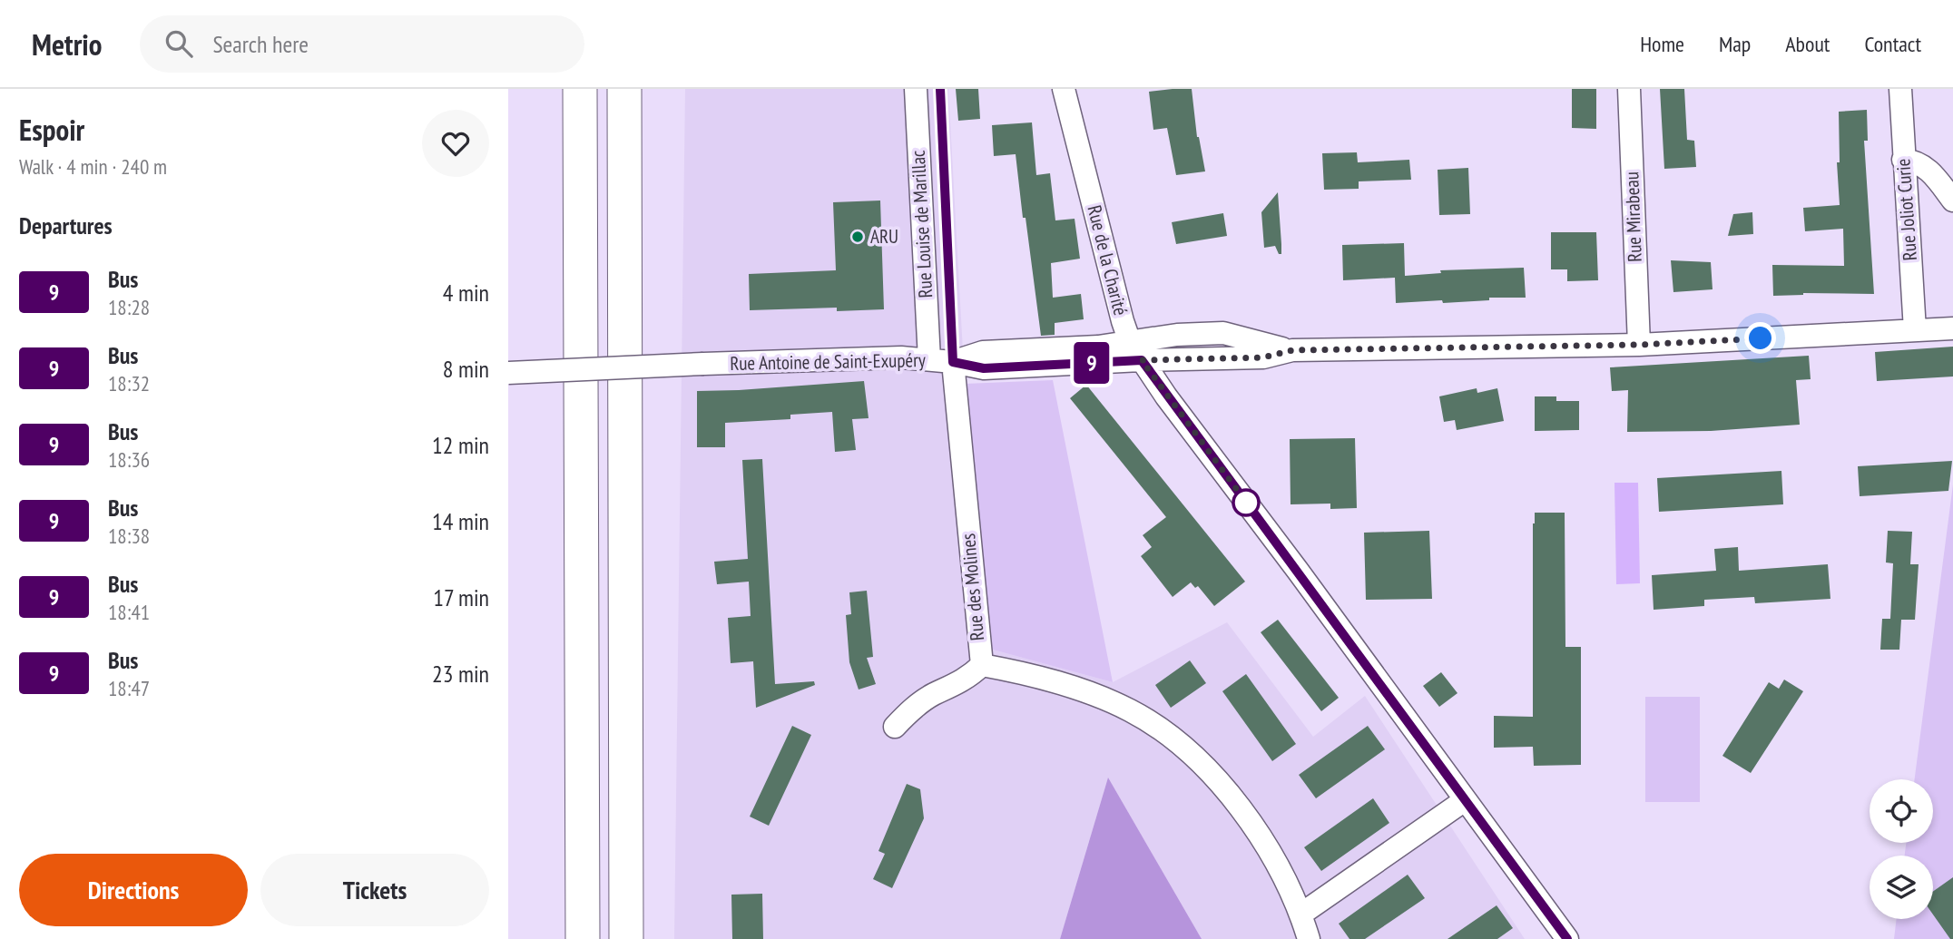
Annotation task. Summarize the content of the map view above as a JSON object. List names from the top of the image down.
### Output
{
  "streets": {
    "street": [
      "Rue Joliot Curie",
      "Rue Mirabeau",
      "Rue Louise de Marillac",
      "Rue de la Charité",
      "Rue Antoine de Saint-Exupéry",
      "Rue des Molines"
    ]
  },
  "crossings": [
    ["Rue Joliot Curie", "Rue Antoine de Saint-Exupéry"],
    ["Rue Mirabeau", "Rue Antoine de Saint-Exupéry"],
    ["Rue Louise de Marillac", "Rue Antoine de Saint-Exupéry"],
    ["Rue de la Charité", "Rue Antoine de Saint-Exupéry"],
    ["Rue Antoine de Saint-Exupéry", "Rue des Molines"]
  ],
  "places": ["ARU"],
  "lines": ["bus line 9"],
  "page": {
    "header": "Metrio",
    "search": "Search here",
    "nav": [
      "Home",
      "Map",
      "About",
      "Contact"
    ],
    "heading": [
      ["Espoir", "Walk · 4 min · 240 m"],
      "Departures"
    ],
    "on_map": "9",
    "list": [
      {
        "mark": "9",
        "name": "Bus",
        "note": "18:28",
        "value": "4 min"
      },
      {
        "mark": "9",
        "name": "Bus",
        "note": "18:32",
        "value": "8 min"
      },
      {
        "mark": "9",
        "name": "Bus",
        "note": "18:36",
        "value": "12 min"
      },
      {
        "mark": "9",
        "name": "Bus",
        "note": "18:38",
        "value": "14 min"
      },
      {
        "mark": "9",
        "name": "Bus",
        "note": "18:41",
        "value": "17 min"
      },
      {
        "mark": "9",
        "name": "Bus",
        "note": "18:47",
        "value": "23 min"
      }
    ],
    "buttons": ["Directions", "Tickets"]
  }
}
